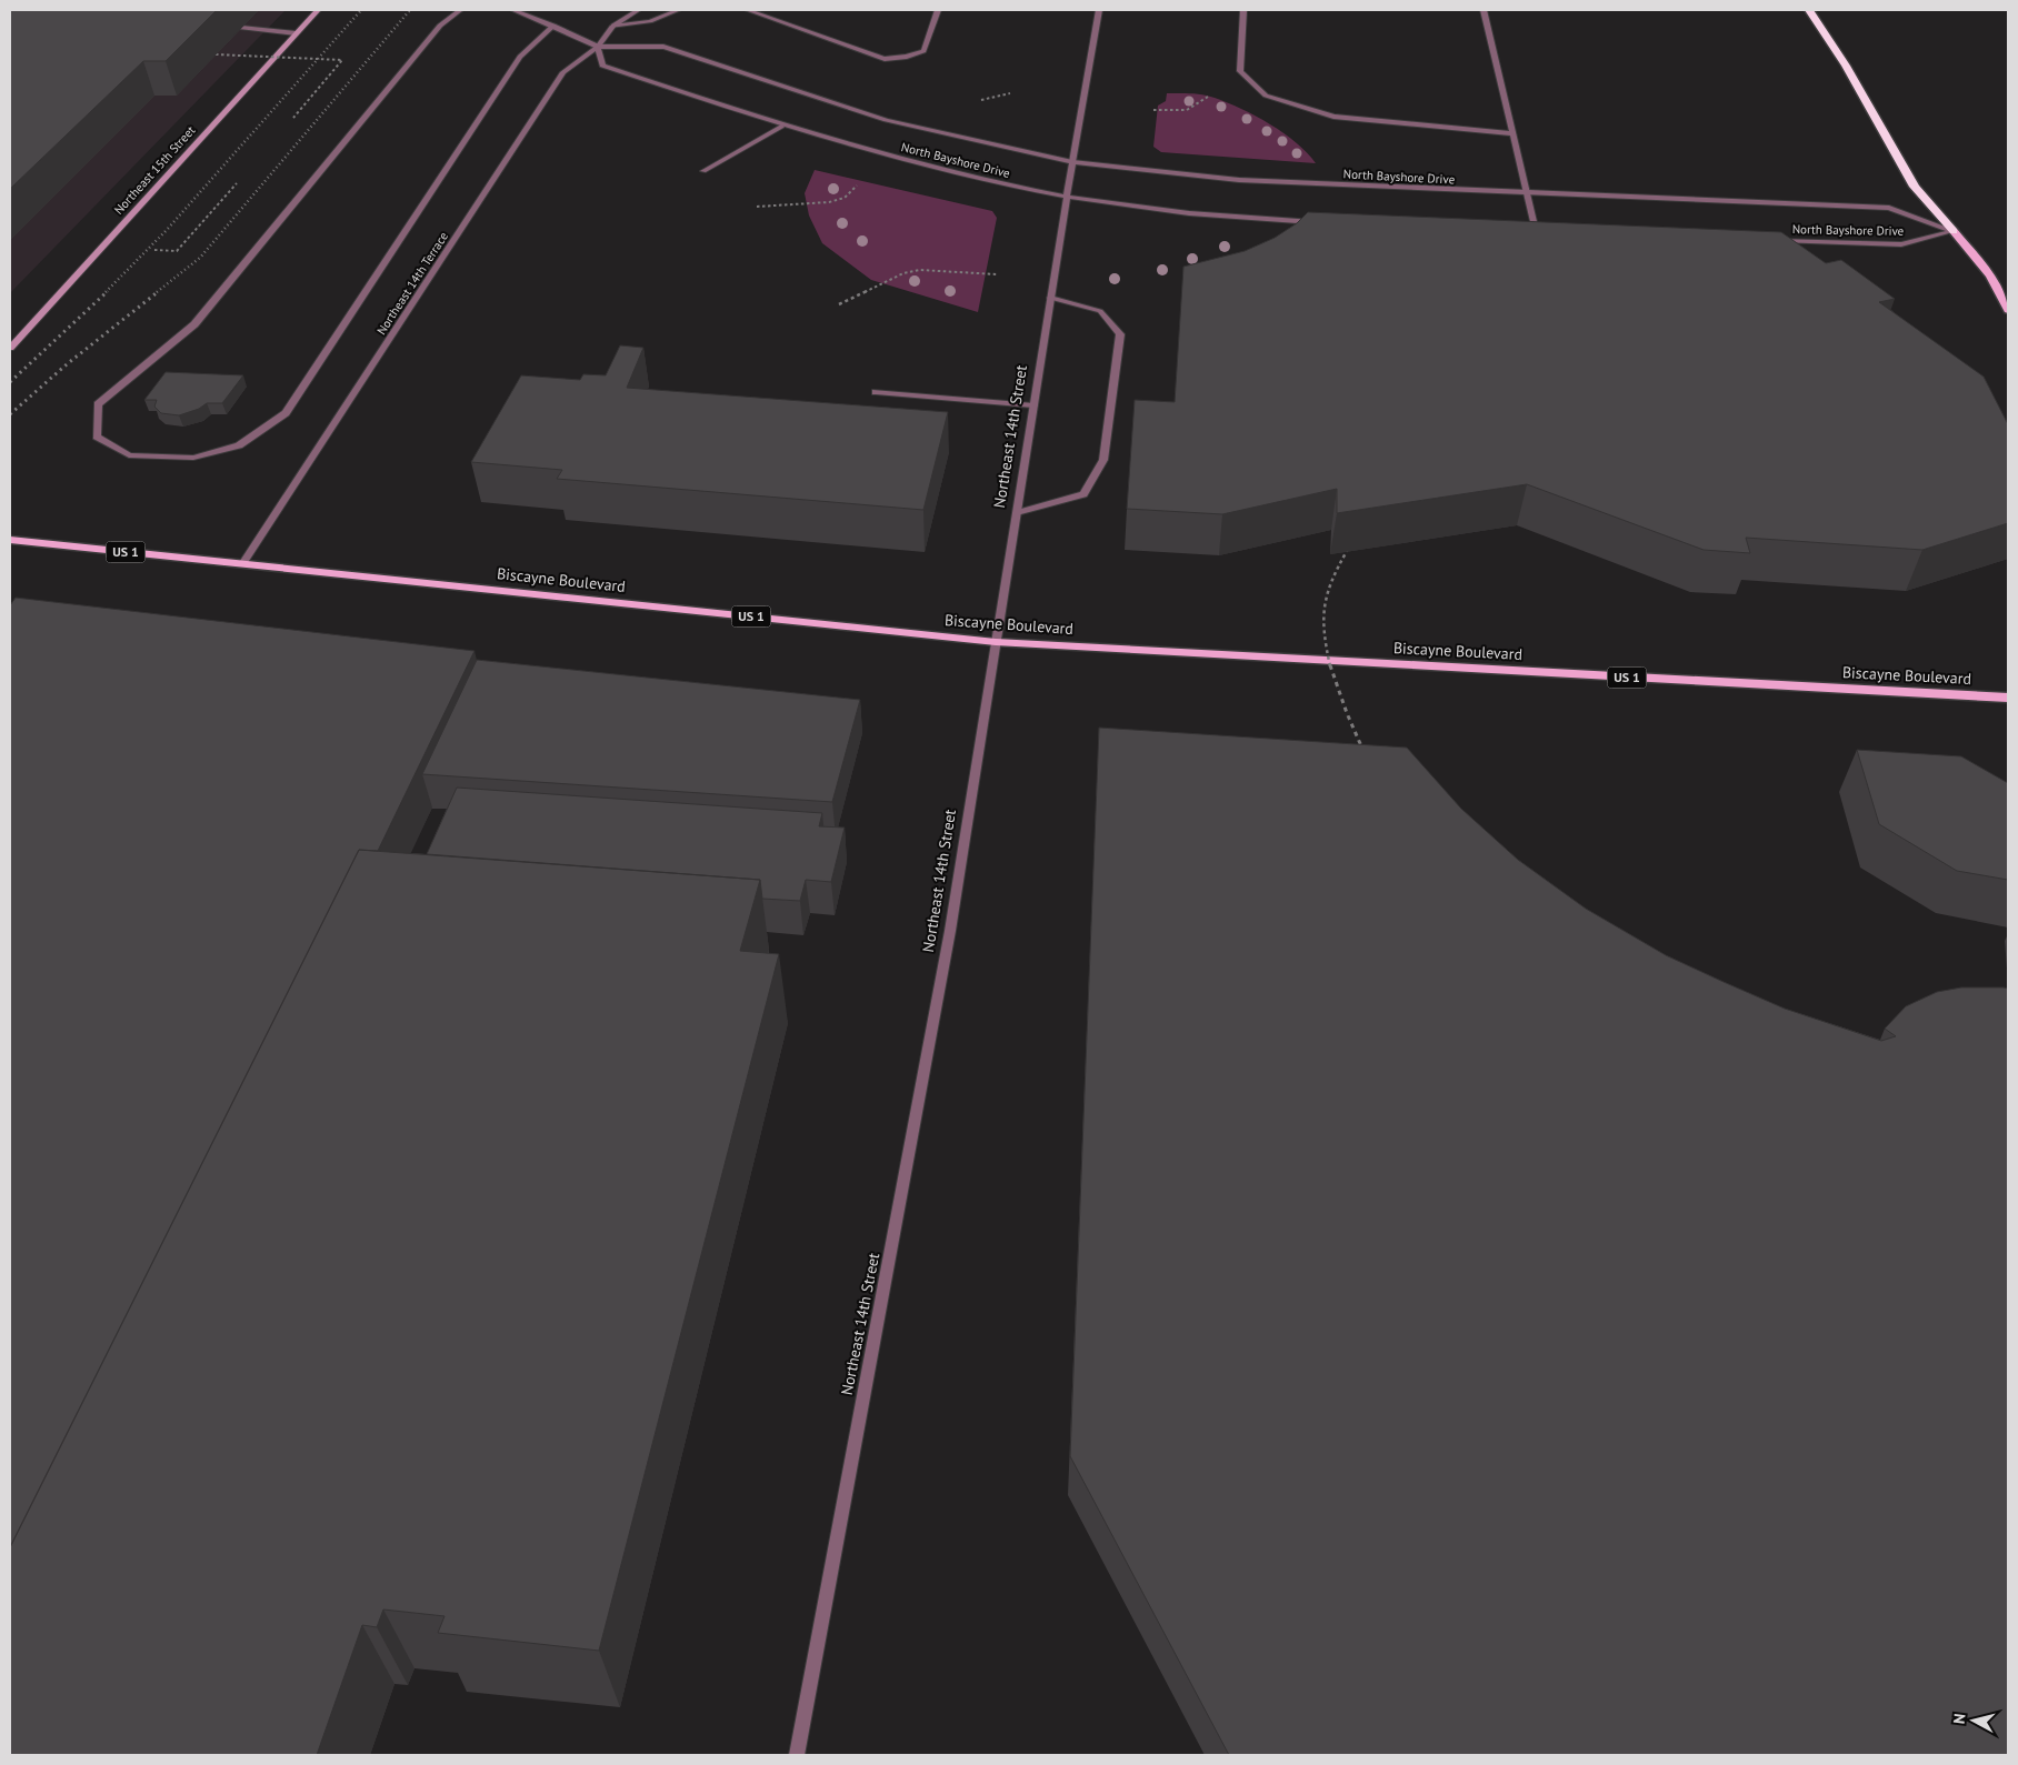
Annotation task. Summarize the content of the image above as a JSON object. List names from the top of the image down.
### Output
{
  "streets": {
    "main road": ["Northeast 15th Street", "US 1", "Biscayne Boulevard"],
    "street": ["North Bayshore Drive", "Northeast 14th Terrace", "Northeast 14th Street"]
  },
  "crossings": [
    ["North Bayshore Drive", "Northeast 14th Terrace"],
    ["North Bayshore Drive", "Northeast 14th Street"],
    ["Northeast 14th Terrace", "Biscayne Boulevard"],
    ["Northeast 14th Street", "Biscayne Boulevard"]
  ],
  "north": "left"
}
